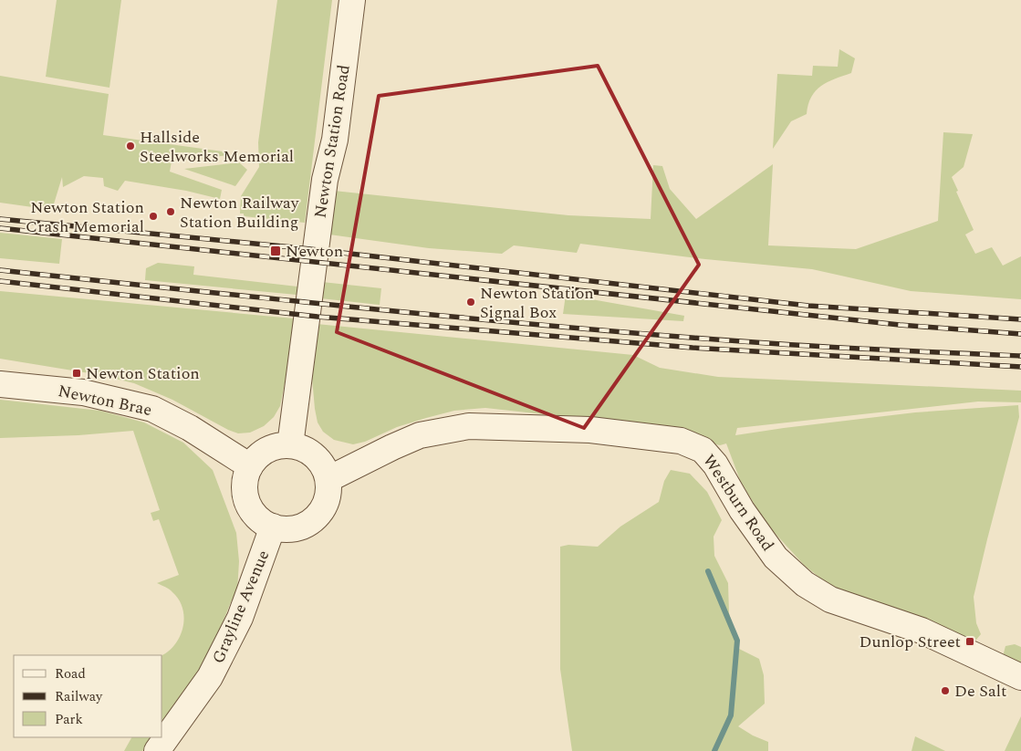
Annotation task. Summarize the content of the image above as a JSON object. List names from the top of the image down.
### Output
{
  "streets": {
    "street": [
      "Newton Station Road",
      "Newton Brae",
      "Westburn Road",
      "Grayline Avenue"
    ]
  },
  "crossings": [
    ["Newton Station Road", "Newton Brae"],
    ["Newton Station Road", "Westburn Road"],
    ["Newton Station Road", "Grayline Avenue"],
    ["Newton Brae", "Westburn Road"],
    ["Newton Brae", "Grayline Avenue"],
    ["Westburn Road", "Grayline Avenue"]
  ],
  "places": {
    "other": [
      "Hallside Steelworks Memorial",
      "Newton Railway Station Building",
      "Newton Station Crash Memorial",
      "Newton Station Signal Box",
      "De Salt"
    ],
    "transit": ["Newton", "Newton Station", "Dunlop Street"]
  },
  "legend": ["Road", "Railway", "Park"]
}
